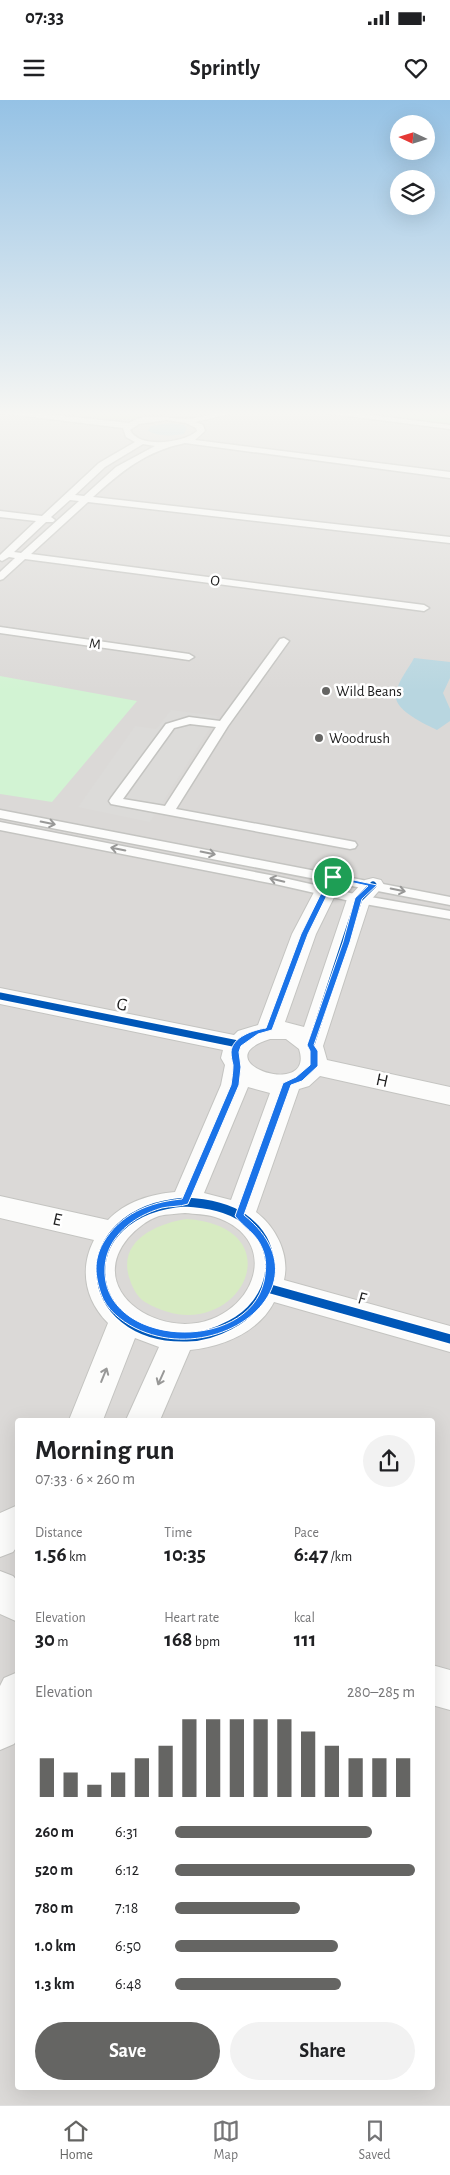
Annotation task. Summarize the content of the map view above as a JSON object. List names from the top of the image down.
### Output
{
  "streets": {
    "street": [
      "G",
      "H",
      "E",
      "F"
    ],
    "lane": ["O", "M"]
  },
  "crossings": [
    ["G", "H"],
    ["E", "F"]
  ],
  "places": ["Wild Beans", "Woodrush"],
  "north": "left",
  "page": {
    "status": "07:33",
    "header": "Sprintly",
    "heading": ["Morning run", "07:33 · 6 × 260 m"],
    "stats": [
      ["Distance", "1.56 km"],
      ["Time", "10:35"],
      ["Pace", "6:47 /km"],
      ["Elevation", "30 m"],
      ["Heart rate", "168 bpm"],
      ["kcal", "111"]
    ],
    "chart": ["Elevation", "280–285 m"],
    "list": [
      {
        "name": "260 m",
        "note": "6:31"
      },
      {
        "name": "520 m",
        "note": "6:12"
      },
      {
        "name": "780 m",
        "note": "7:18"
      },
      {
        "name": "1.0 km",
        "note": "6:50"
      },
      {
        "name": "1.3 km",
        "note": "6:48"
      }
    ],
    "buttons": ["Save", "Share"],
    "tabs": ["Home", "Map", "Saved"]
  }
}
